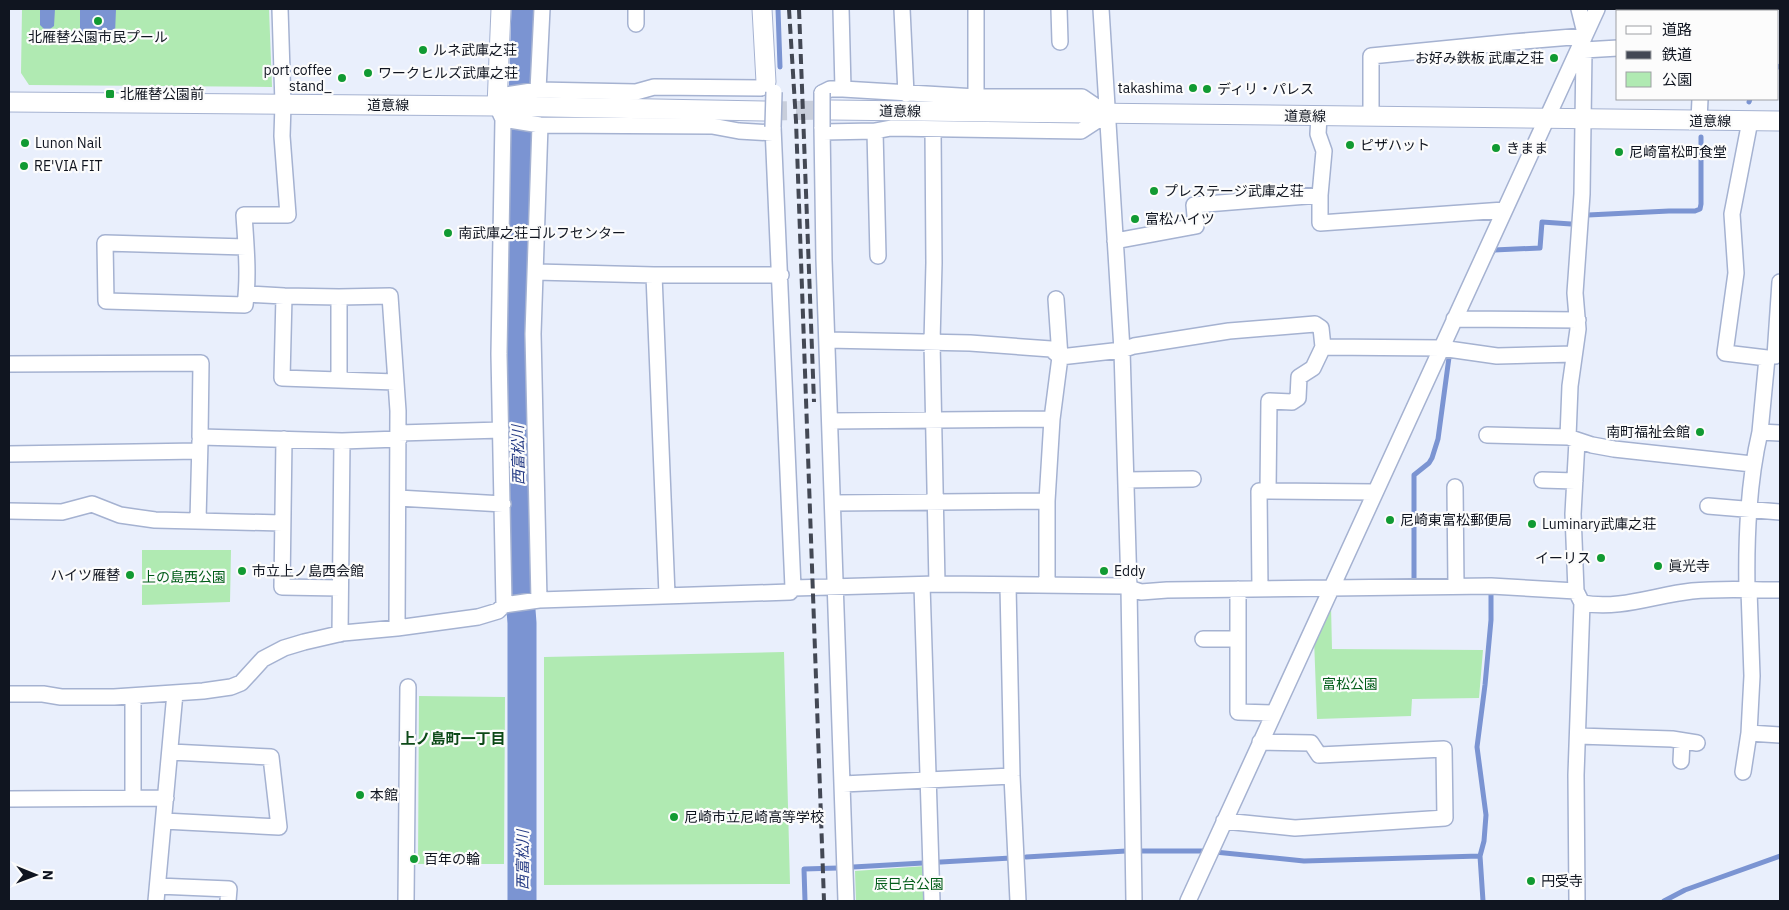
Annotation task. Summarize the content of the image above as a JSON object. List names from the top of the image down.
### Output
{
  "streets": {
    "street": ["道意線"]
  },
  "districts": ["上ノ島町一丁目"],
  "water": ["西富松川"],
  "parks": ["上の島西公園", "富松公園", "辰巳台公園"],
  "places": {
    "other": [
      "北雁替公園市民プール",
      "ルネ武庫之荘",
      "お好み鉄板 武庫之荘",
      "ワークヒルズ武庫之荘",
      "port coffee stand_",
      "takashima",
      "ディリ・パレス",
      "Lunon Nail",
      "ピザハット",
      "きまま",
      "尼崎富松町食堂",
      "RE'VIA FIT",
      "プレステージ武庫之荘",
      "富松ハイツ",
      "南武庫之荘ゴルフセンター",
      "南町福祉会館",
      "尼崎東富松郵便局",
      "Luminary武庫之荘",
      "イーリス",
      "眞光寺",
      "市立上ノ島西会館",
      "Eddy",
      "ハイツ雁替",
      "本館",
      "尼崎市立尼崎高等学校",
      "百年の輪",
      "円受寺"
    ],
    "transit": ["北雁替公園前"]
  },
  "legend": ["道路", "鉄道", "公園"],
  "north": "right"
}
